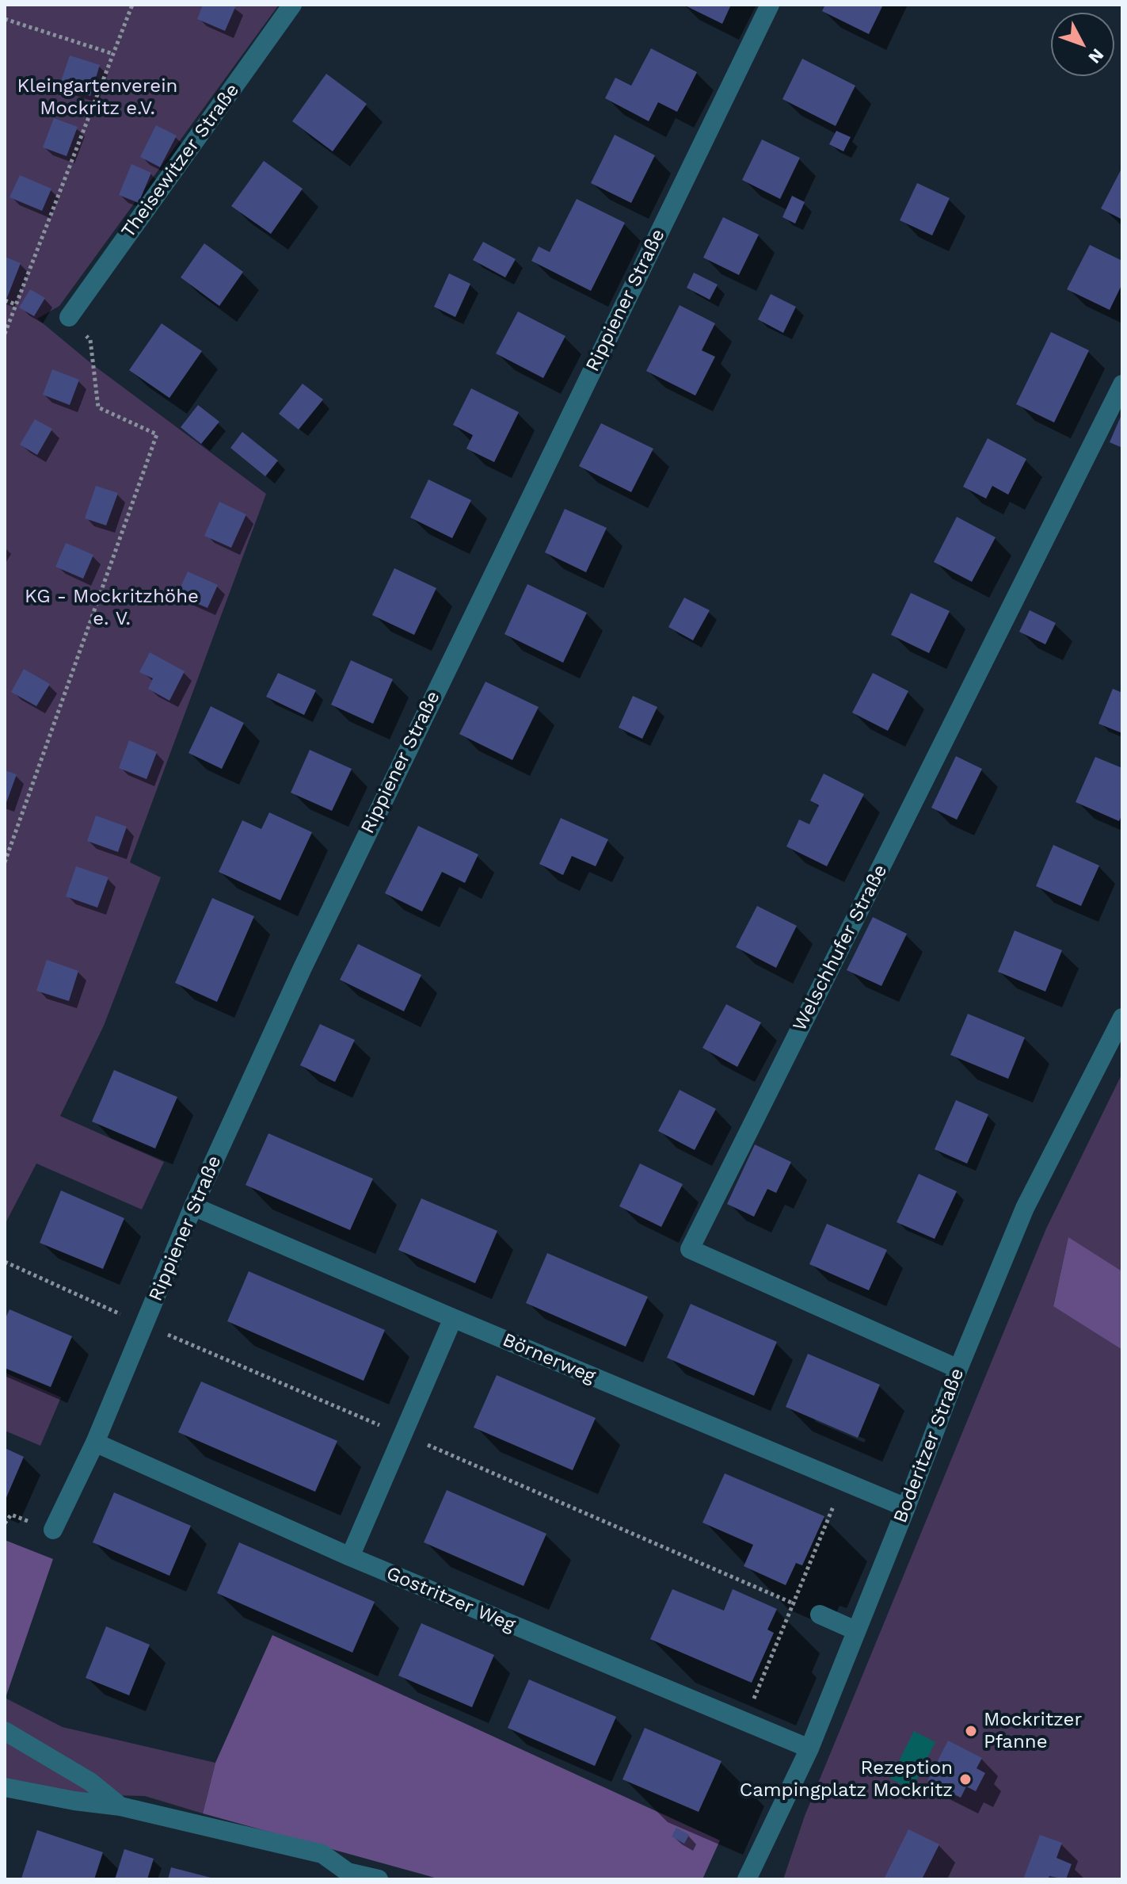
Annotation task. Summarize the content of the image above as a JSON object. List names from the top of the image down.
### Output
{
  "streets": {
    "street": [
      "Theisewitzer Straße",
      "Rippiener Straße",
      "Welschhufer Straße",
      "Börnerweg",
      "Boderitzer Straße",
      "Gostritzer Weg"
    ]
  },
  "crossings": [
    ["Rippiener Straße", "Börnerweg"],
    ["Rippiener Straße", "Gostritzer Weg"],
    ["Welschhufer Straße", "Boderitzer Straße"],
    ["Börnerweg", "Boderitzer Straße"],
    ["Boderitzer Straße", "Gostritzer Weg"]
  ],
  "parks": ["Kleingartenverein Mockritz e.V.", "KG - Mockritzhöhe e. V."],
  "places": ["Mockritzer Pfanne", "Rezeption Campingplatz Mockritz"],
  "north": "bottom right"
}
